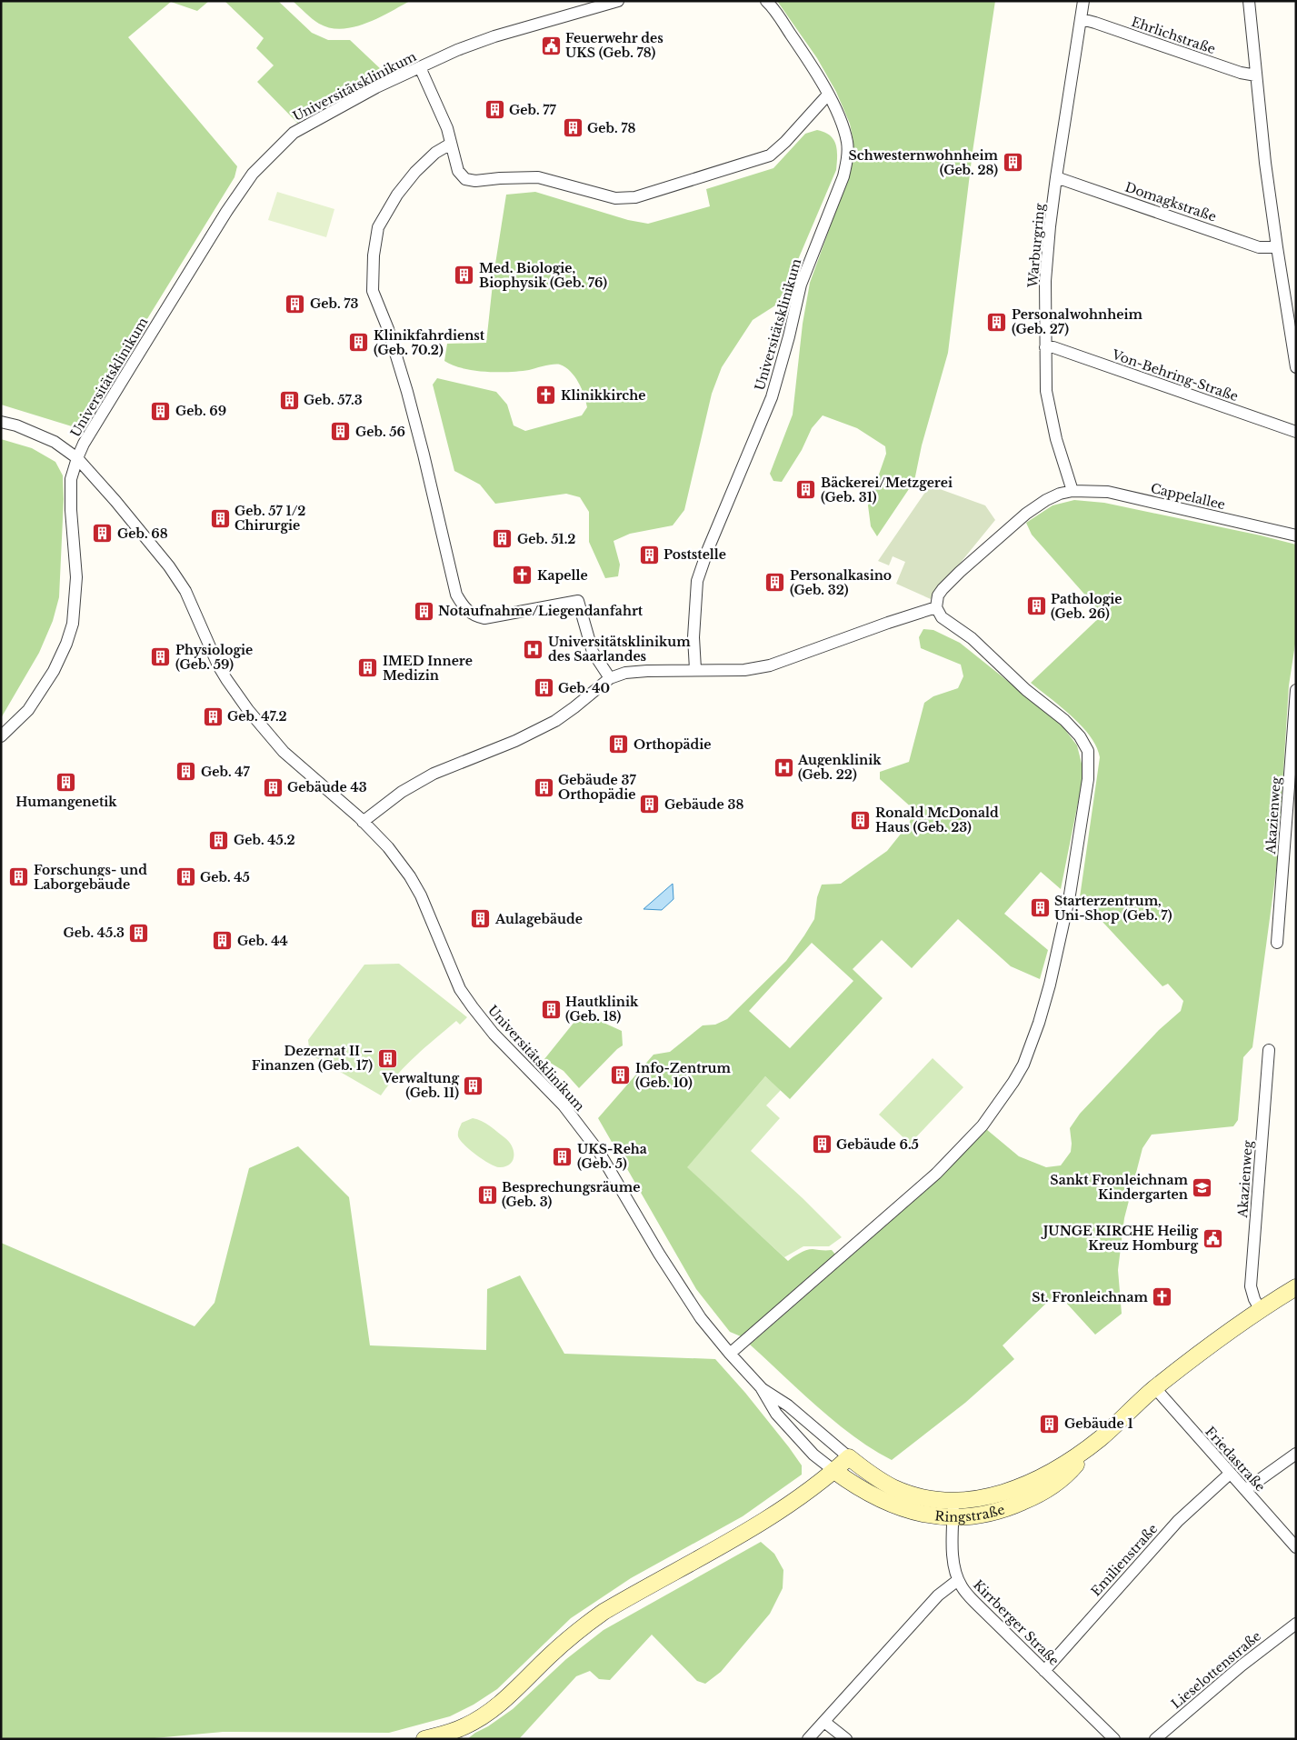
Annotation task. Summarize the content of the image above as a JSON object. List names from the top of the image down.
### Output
{
  "streets": {
    "street": [
      "Ehrlichstraße",
      "Universitätsklinikum",
      "Domagkstraße",
      "Warburgring",
      "Von-Behring-Straße",
      "Cappelallee",
      "Akazienweg",
      "Friedastraße",
      "Ringstraße",
      "Emilienstraße",
      "Kirrberger Straße",
      "Lieselottenstraße"
    ]
  },
  "crossings": [
    ["Ehrlichstraße", "Warburgring"],
    ["Domagkstraße", "Warburgring"],
    ["Warburgring", "Von-Behring-Straße"],
    ["Warburgring", "Cappelallee"],
    ["Akazienweg", "Ringstraße"],
    ["Friedastraße", "Ringstraße"],
    ["Friedastraße", "Emilienstraße"],
    ["Ringstraße", "Kirrberger Straße"],
    ["Emilienstraße", "Kirrberger Straße"]
  ],
  "places": {
    "public building": ["Feuerwehr des UKS (Geb. 78)", "JUNGE KIRCHE Heilig Kreuz Homburg"],
    "building": [
      "Geb. 77",
      "Geb. 78",
      "Schwesternwohnheim (Geb. 28)",
      "Med. Biologie, Biophysik (Geb. 76)",
      "Geb. 73",
      "Personalwohnheim (Geb. 27)",
      "Klinikfahrdienst (Geb. 70.2)",
      "Geb. 57.3",
      "Geb. 69",
      "Geb. 56",
      "Bäckerei/Metzgerei (Geb. 31)",
      "Geb. 57 1/2 Chirurgie",
      "Geb. 68",
      "Geb. 51.2",
      "Poststelle",
      "Personalkasino (Geb. 32)",
      "Pathologie (Geb. 26)",
      "Notaufnahme/Liegendanfahrt",
      "Physiologie (Geb. 59)",
      "IMED Innere Medizin",
      "Geb. 40",
      "Geb. 47.2",
      "Orthopädie",
      "Geb. 47",
      "Humangenetik",
      "Gebäude 43",
      "Gebäude 37 Orthopädie",
      "Gebäude 38",
      "Ronald McDonald Haus (Geb. 23)",
      "Geb. 45.2",
      "Forschungs- und Laborgebäude",
      "Geb. 45",
      "Starterzentrum, Uni-Shop (Geb. 7)",
      "Aulagebäude",
      "Geb. 45.3",
      "Geb. 44",
      "Hautklinik (Geb. 18)",
      "Dezernat II – Finanzen (Geb. 17)",
      "Info-Zentrum (Geb. 10)",
      "Verwaltung (Geb. 11)",
      "Gebäude 6.5",
      "UKS-Reha (Geb. 5)",
      "Besprechungsräume (Geb. 3)",
      "Gebäude 1"
    ],
    "church": ["Klinikkirche", "Kapelle", "St. Fronleichnam"],
    "hospital": ["Universitätsklinikum des Saarlandes", "Augenklinik (Geb. 22)"],
    "school or university": ["Sankt Fronleichnam Kindergarten"]
  }
}
